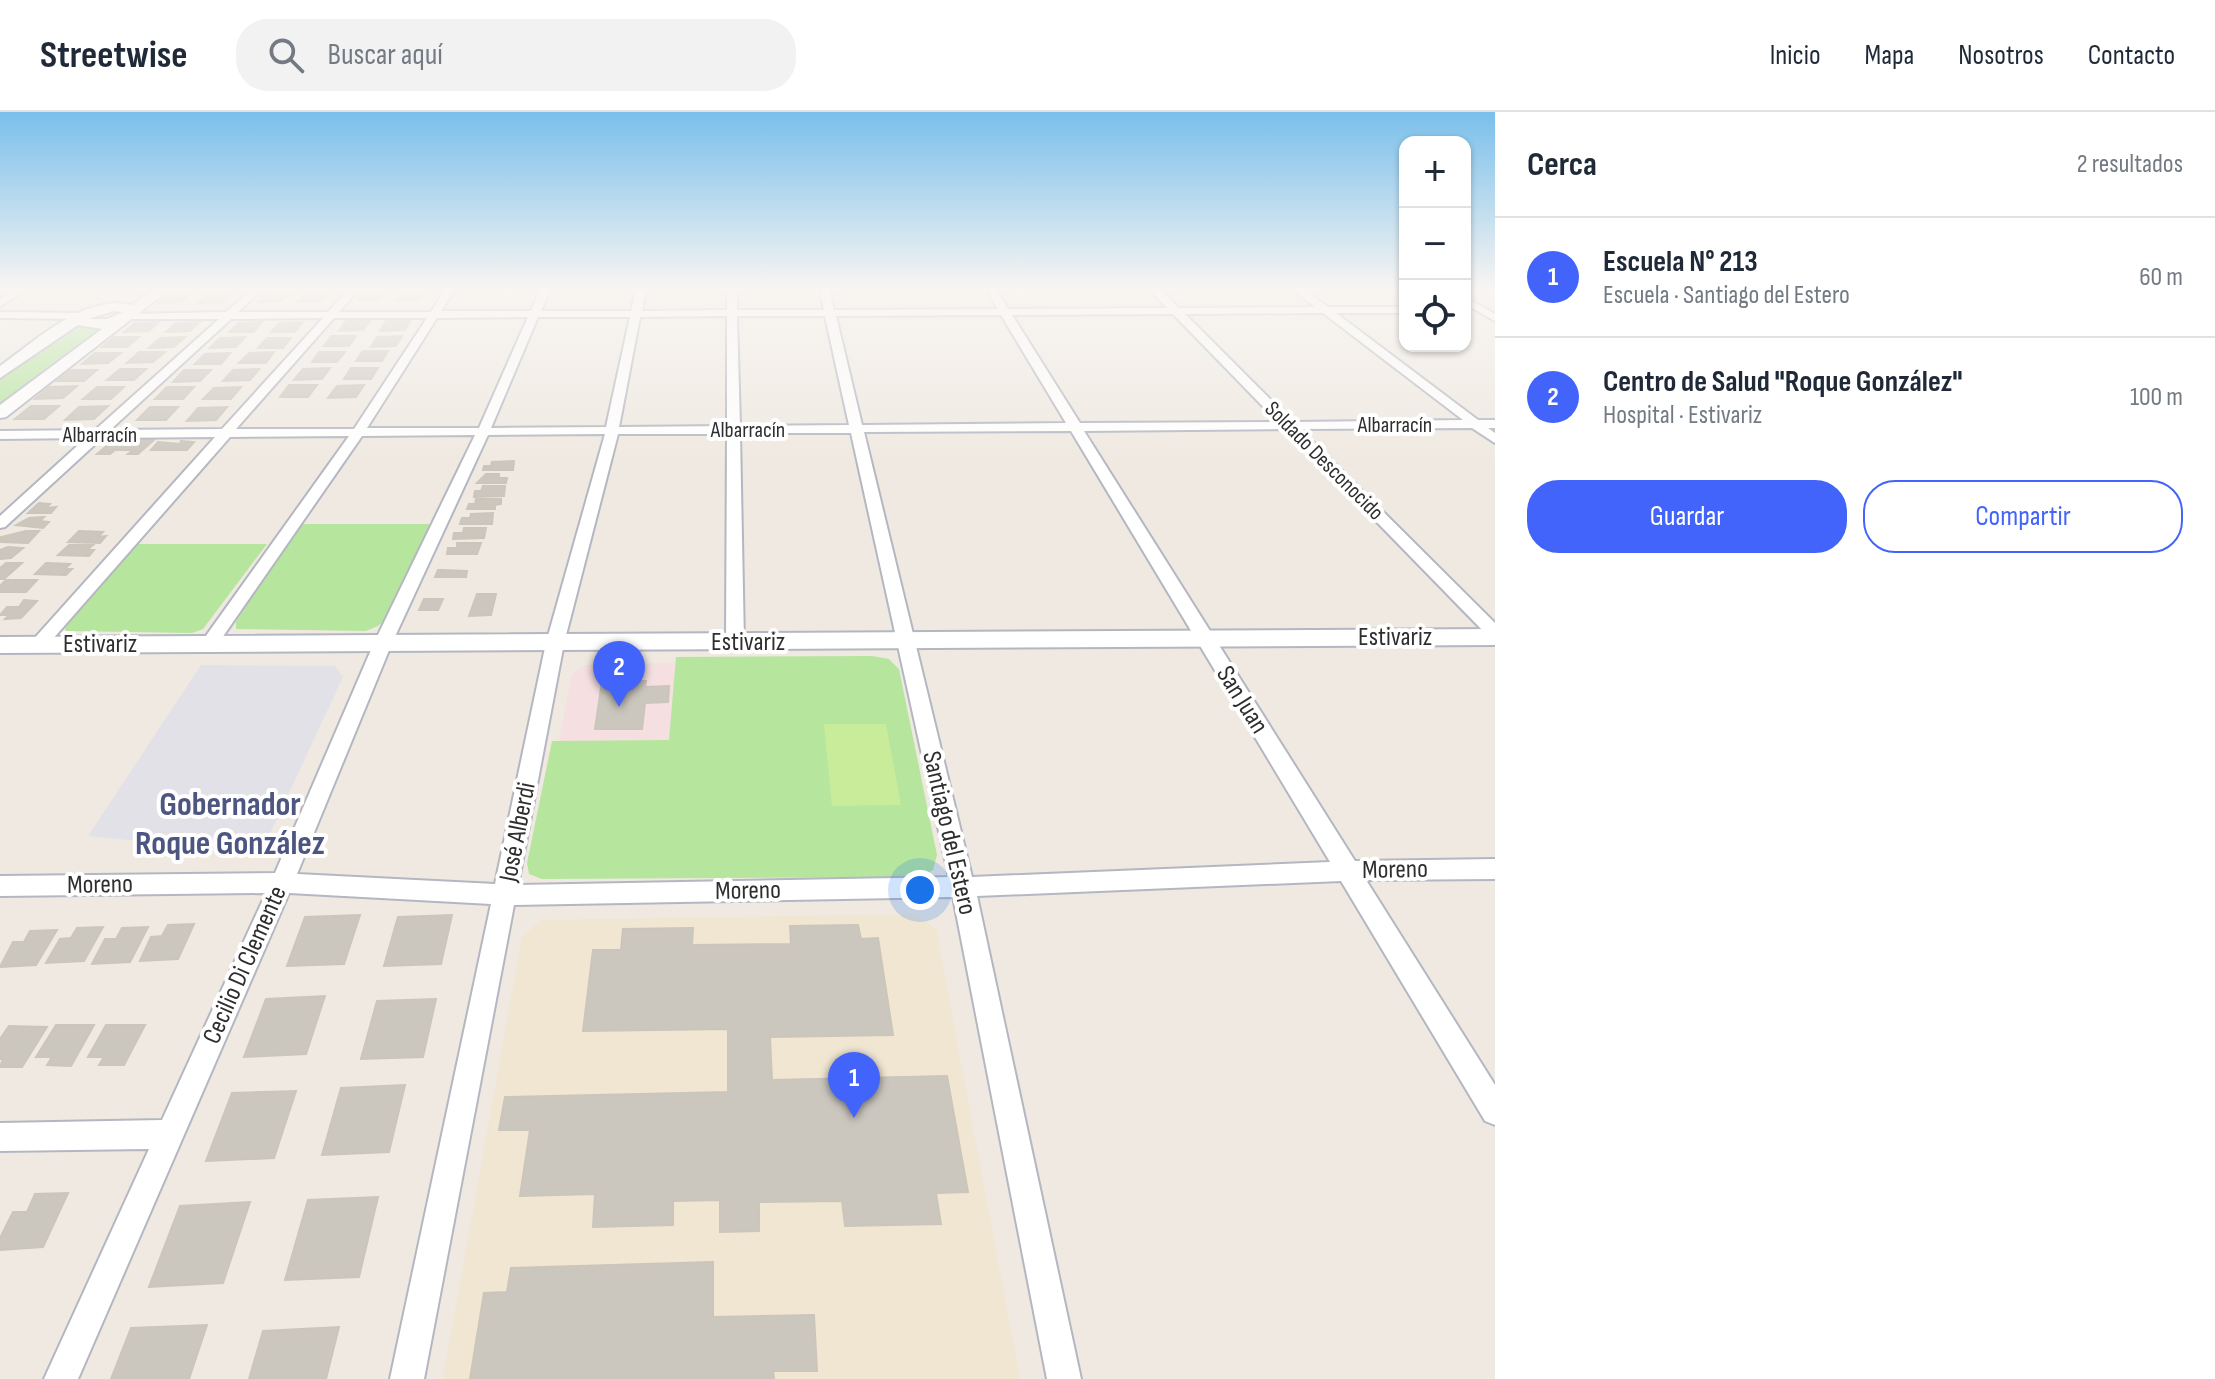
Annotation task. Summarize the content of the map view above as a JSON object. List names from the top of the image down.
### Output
{
  "streets": {
    "street": [
      "Albarracín",
      "Soldado Desconocido",
      "Estivariz",
      "San Juan",
      "José Alberdi",
      "Santiago del Estero",
      "Moreno",
      "Cecilio Di Clemente"
    ]
  },
  "crossings": [
    ["Albarracín", "Soldado Desconocido"],
    ["Albarracín", "San Juan"],
    ["Albarracín", "José Alberdi"],
    ["Albarracín", "Santiago del Estero"],
    ["Albarracín", "Cecilio Di Clemente"],
    ["Soldado Desconocido", "Estivariz"],
    ["Estivariz", "San Juan"],
    ["Estivariz", "José Alberdi"],
    ["Estivariz", "Santiago del Estero"],
    ["Estivariz", "Cecilio Di Clemente"],
    ["San Juan", "Moreno"],
    ["José Alberdi", "Moreno"],
    ["Santiago del Estero", "Moreno"],
    ["Moreno", "Cecilio Di Clemente"]
  ],
  "districts": ["Gobernador Roque González"],
  "page": {
    "header": "Streetwise",
    "search": "Buscar aquí",
    "nav": [
      "Inicio",
      "Mapa",
      "Nosotros",
      "Contacto"
    ],
    "heading": ["Cerca", "2 resultados"],
    "map_buttons": ["+", "−"],
    "list": [
      {
        "mark": "1",
        "name": "Escuela N° 213",
        "note": "Escuela · Santiago del Estero",
        "value": "60 m"
      },
      {
        "mark": "2",
        "name": "Centro de Salud \"Roque González\"",
        "note": "Hospital · Estivariz",
        "value": "100 m"
      }
    ],
    "buttons": ["Guardar", "Compartir"],
    "pins": ["2", "1"]
  }
}
